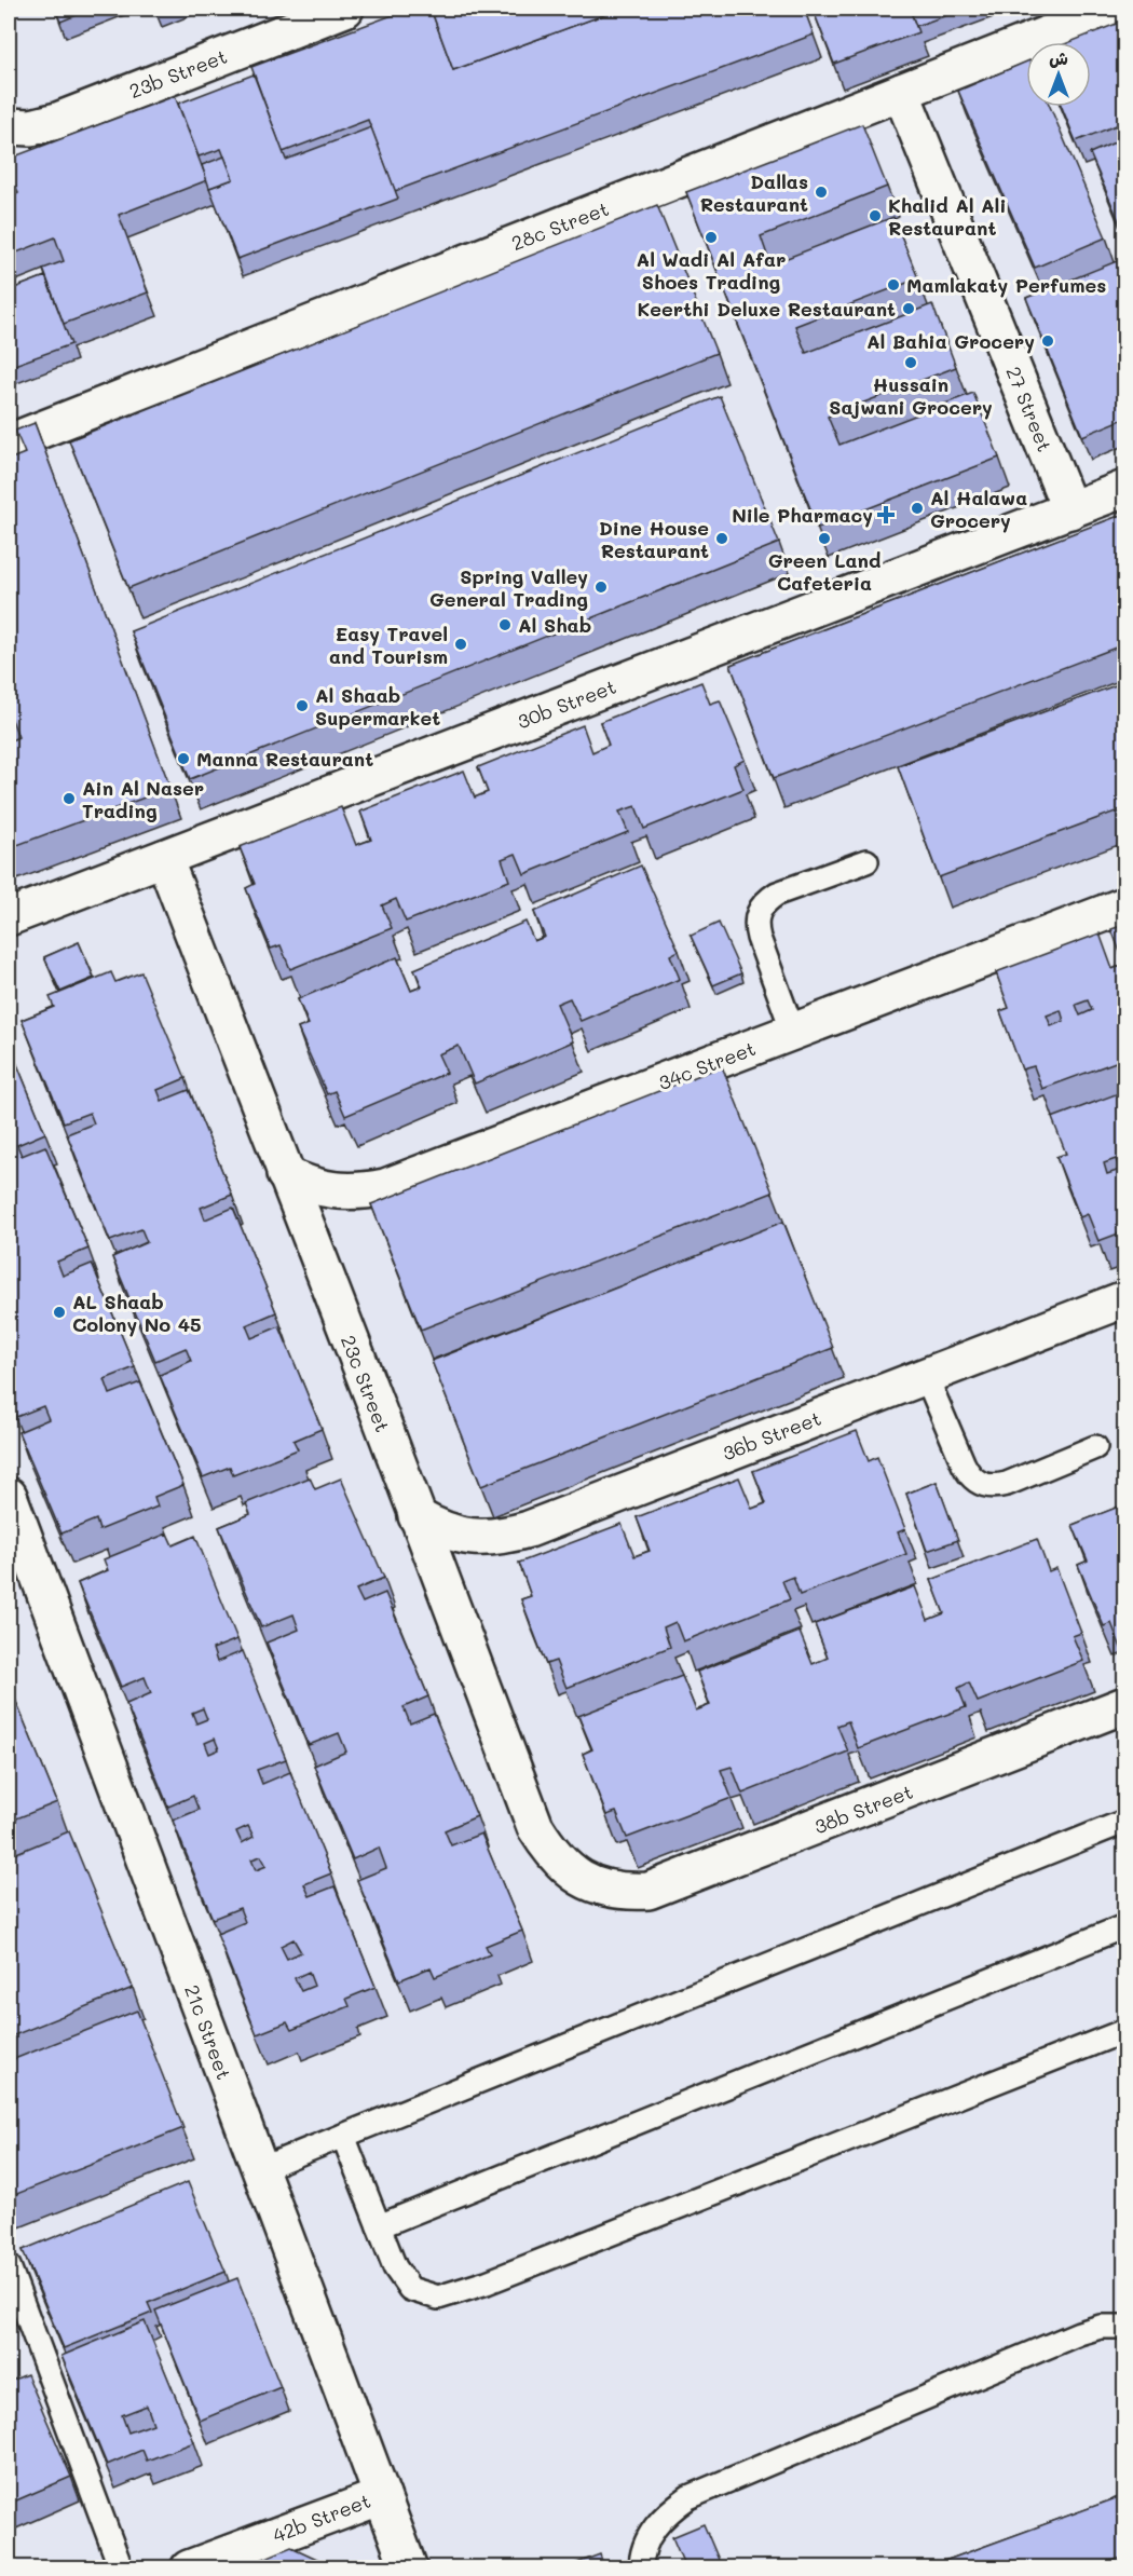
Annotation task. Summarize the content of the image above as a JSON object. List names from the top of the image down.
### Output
{
  "streets": {
    "street": [
      "23b Street",
      "28c Street",
      "27 Street",
      "30b Street",
      "34c Street",
      "23c Street",
      "36b Street",
      "38b Street",
      "21c Street",
      "42b Street"
    ]
  },
  "crossings": [
    ["28c Street", "27 Street"],
    ["27 Street", "30b Street"],
    ["30b Street", "23c Street"],
    ["34c Street", "23c Street"],
    ["23c Street", "36b Street"],
    ["23c Street", "38b Street"],
    ["21c Street", "42b Street"]
  ],
  "places": {
    "other": [
      "Dallas Restaurant",
      "Khalid Al Ali Restaurant",
      "Al Wadi Al Afar Shoes Trading",
      "Mamlakaty Perfumes",
      "Keerthi Deluxe Restaurant",
      "Al Bahia Grocery",
      "Hussain Sajwani Grocery",
      "Al Halawa Grocery",
      "Dine House Restaurant",
      "Green Land Cafeteria",
      "Spring Valley General Trading",
      "Al Shab",
      "Easy Travel and Tourism",
      "Al Shaab Supermarket",
      "Manna Restaurant",
      "Ain Al Naser Trading",
      "AL Shaab Colony No 45"
    ],
    "health": ["Nile Pharmacy"]
  },
  "north": "top"
}
